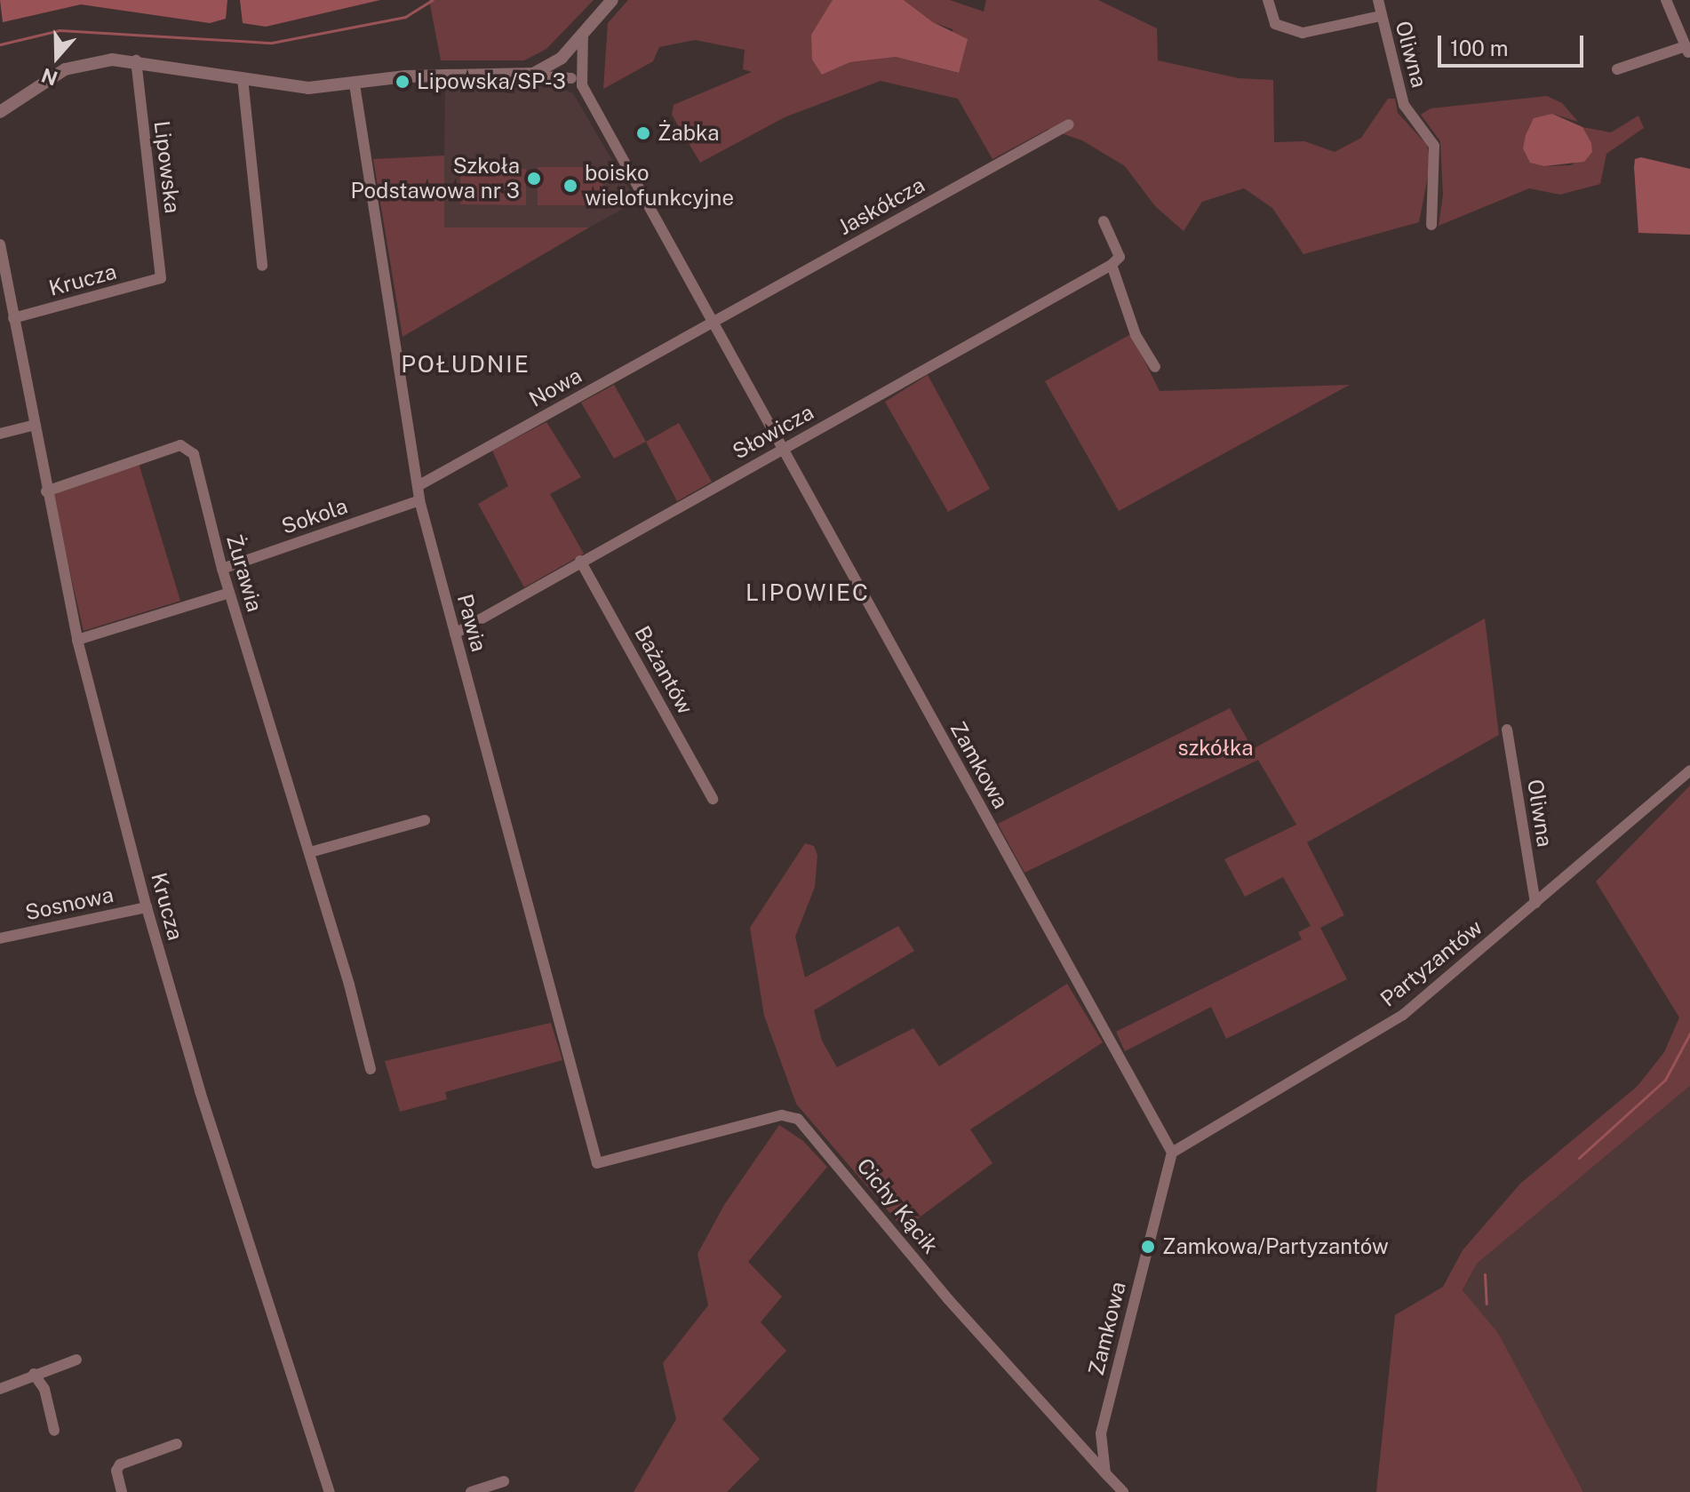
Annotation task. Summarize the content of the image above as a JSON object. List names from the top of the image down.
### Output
{
  "streets": {
    "street": [
      "Oliwna",
      "Lipowska",
      "Jaskółcza",
      "Krucza",
      "Nowa",
      "Słowicza",
      "Sokola",
      "Żurawia",
      "Pawia",
      "Bażantów",
      "Zamkowa",
      "Sosnowa",
      "Partyzantów",
      "Cichy Kącik"
    ]
  },
  "crossings": [
    ["Oliwna", "Partyzantów"],
    ["Lipowska", "Krucza"],
    ["Jaskółcza", "Nowa"],
    ["Jaskółcza", "Zamkowa"],
    ["Krucza", "Żurawia"],
    ["Krucza", "Sosnowa"],
    ["Nowa", "Pawia"],
    ["Nowa", "Zamkowa"],
    ["Słowicza", "Pawia"],
    ["Słowicza", "Bażantów"],
    ["Słowicza", "Zamkowa"],
    ["Sokola", "Żurawia"],
    ["Sokola", "Pawia"],
    ["Pawia", "Cichy Kącik"],
    ["Zamkowa", "Partyzantów"],
    ["Zamkowa", "Cichy Kącik"]
  ],
  "districts": ["POŁUDNIE", "LIPOWIEC"],
  "parks": ["szkółka"],
  "places": [
    "Lipowska/SP-3",
    "Żabka",
    "Szkoła Podstawowa nr 3",
    "boisko wielofunkcyjne",
    "Zamkowa/Partyzantów"
  ],
  "scale_bar": "100 m",
  "north": "bottom"
}
